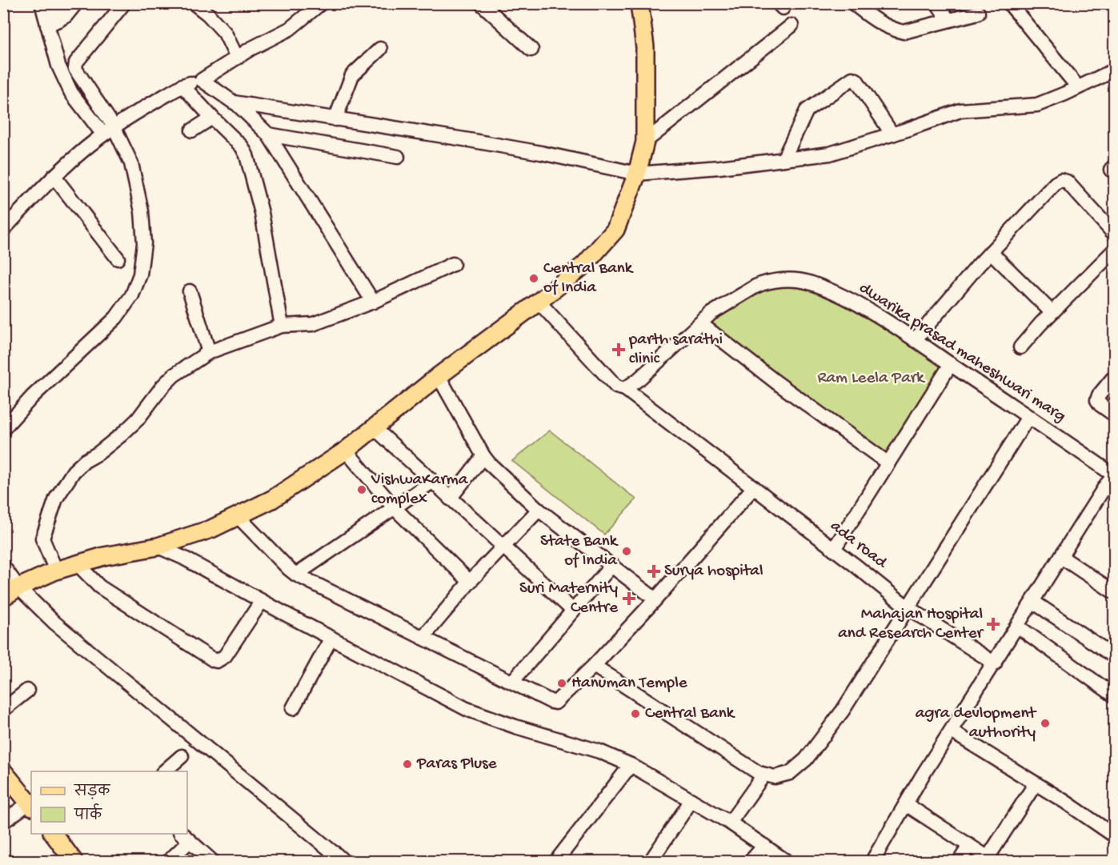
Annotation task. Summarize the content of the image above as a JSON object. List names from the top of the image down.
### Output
{
  "streets": {
    "street": ["dwarika prasad maheshwari marg", "ada road"]
  },
  "crossings": [
    ["dwarika prasad maheshwari marg", "ada road"]
  ],
  "parks": ["Ram Leela Park"],
  "places": {
    "other": [
      "Central Bank of India",
      "VishwaKarma complex",
      "State Bank of India",
      "Hanuman Temple",
      "Central Bank",
      "agra devlopment authority",
      "Paras Pluse"
    ],
    "health": [
      "parth sarathi clinic",
      "Surya hospital",
      "Suri Maternity Centre",
      "Mahajan Hospital and Research Center"
    ]
  },
  "legend": ["सड़क", "पार्क"]
}
